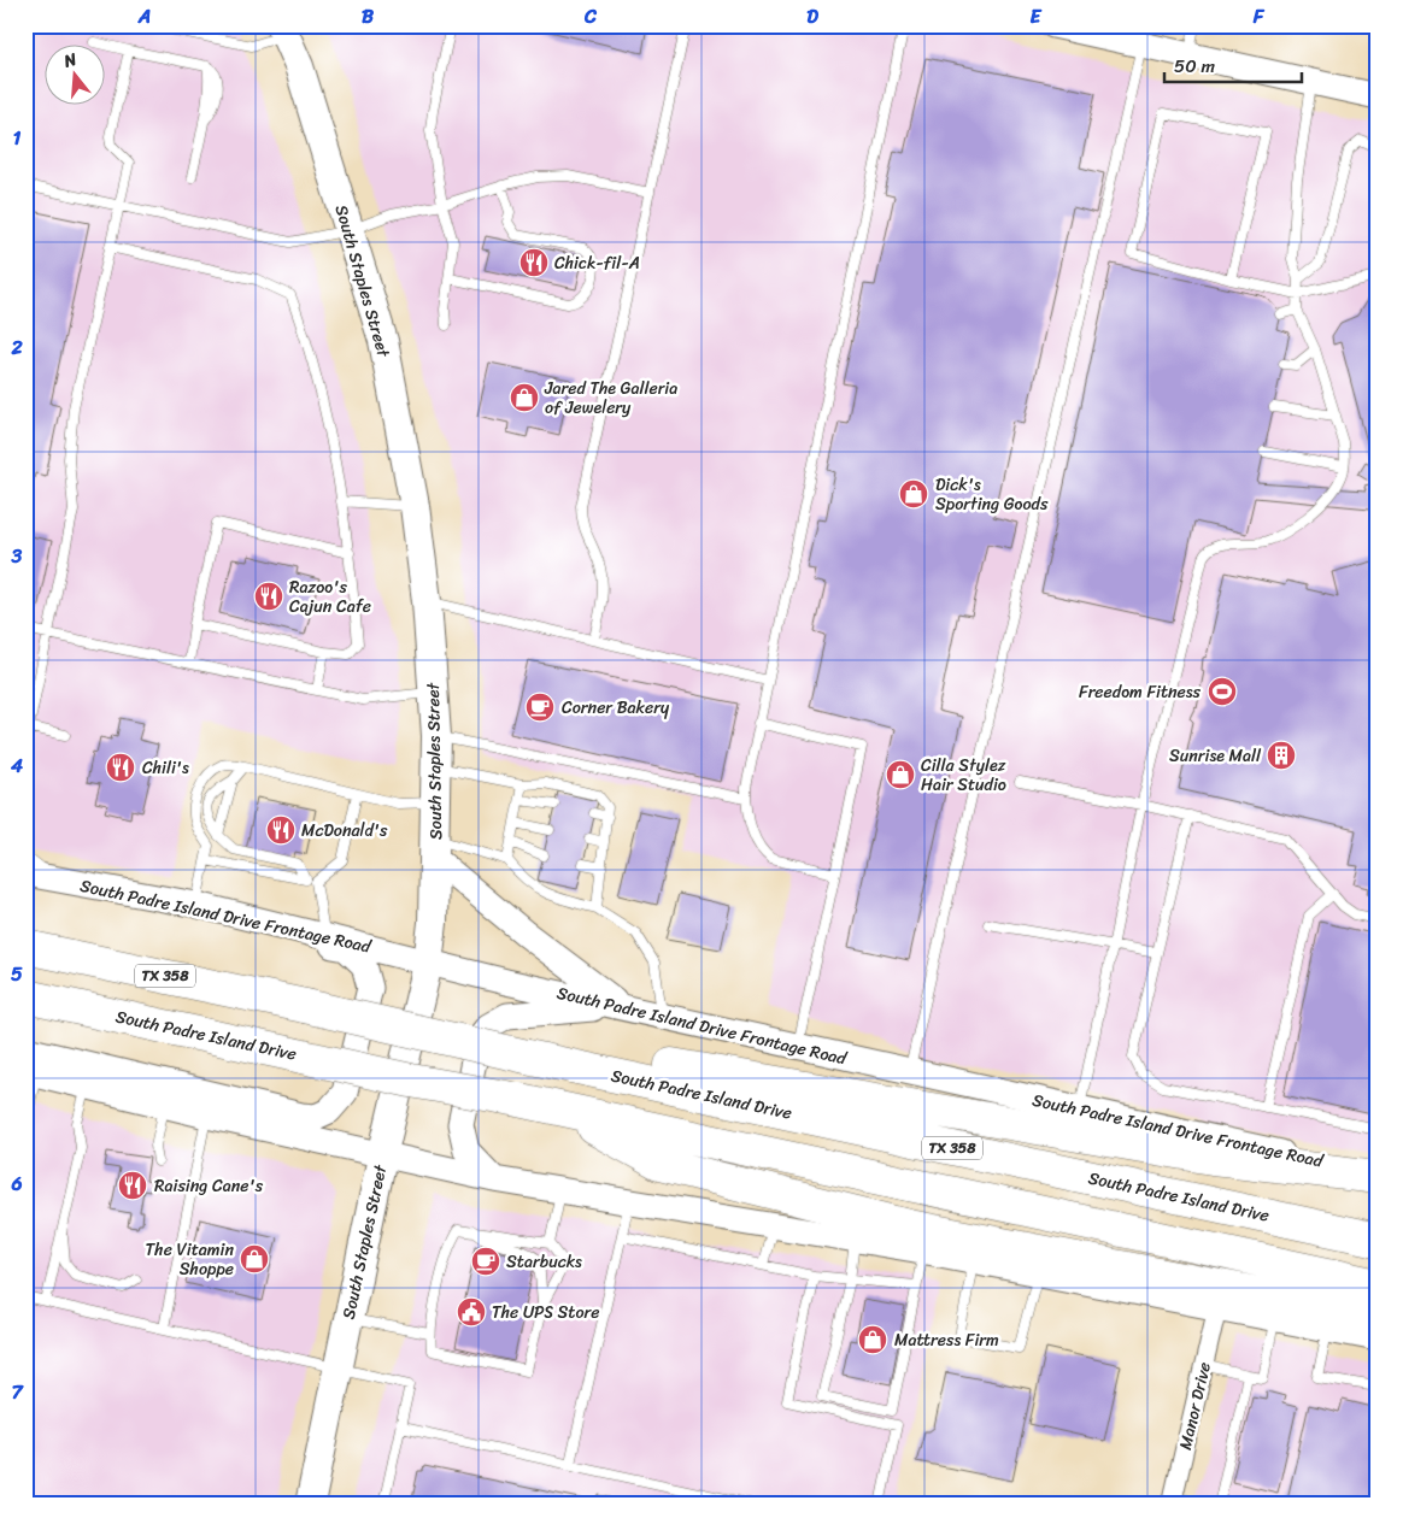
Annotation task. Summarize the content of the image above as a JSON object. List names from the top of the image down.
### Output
{
  "streets": {
    "highway": ["TX 358", "South Padre Island Drive"],
    "main road": ["South Staples Street", "South Padre Island Drive Frontage Road"],
    "street": ["Manor Drive"]
  },
  "crossings": [
    ["South Staples Street", "South Padre Island Drive Frontage Road"]
  ],
  "places": {
    "restaurant": [
      "Chick-fil-A",
      "Razoo's Cajun Cafe",
      "Chili's",
      "McDonald's",
      "Raising Cane's"
    ],
    "shop": [
      "Jared The Galleria of Jewelery",
      "Dick's Sporting Goods",
      "Cilla Stylez Hair Studio",
      "The Vitamin Shoppe",
      "Mattress Firm"
    ],
    "sports": ["Freedom Fitness"],
    "cafe": ["Corner Bakery", "Starbucks"],
    "building": ["Sunrise Mall"],
    "public building": ["The UPS Store"]
  },
  "scale_bar": "50 m",
  "north": "top",
  "grid": {
    "columns": [
      "A",
      "B",
      "C",
      "D",
      "E",
      "F"
    ],
    "rows": [
      "1",
      "2",
      "3",
      "4",
      "5",
      "6",
      "7"
    ]
  }
}
